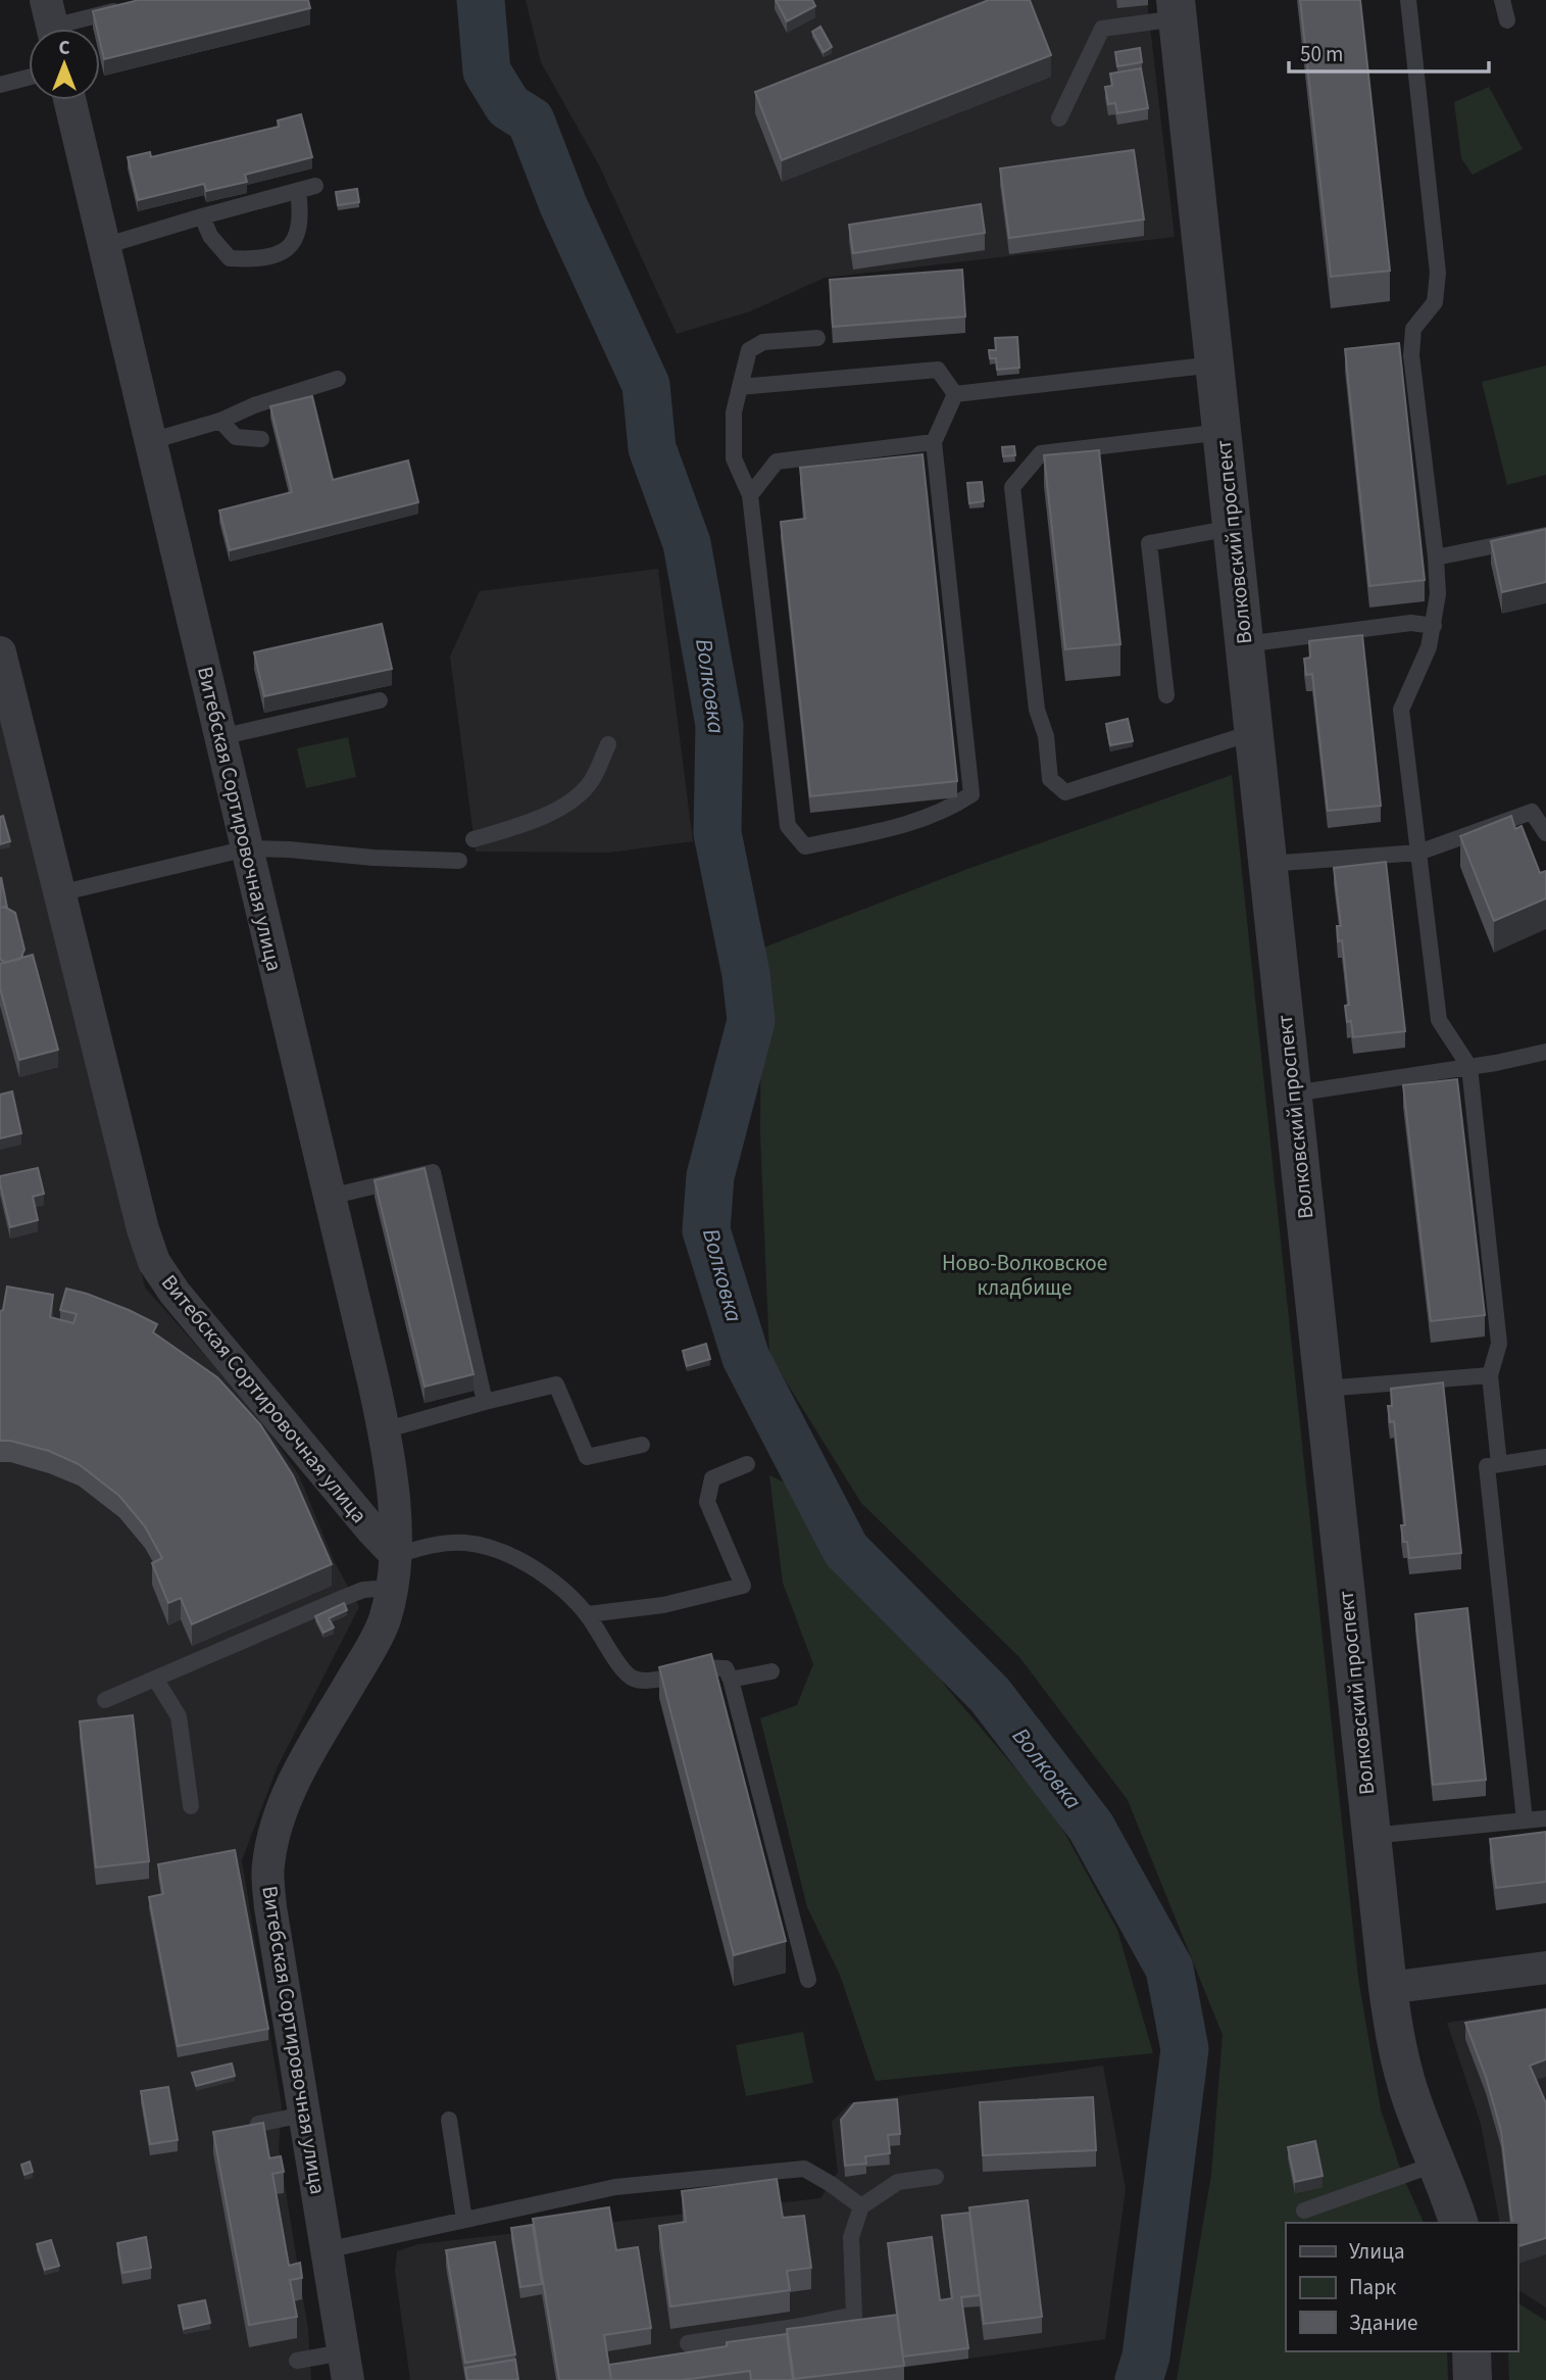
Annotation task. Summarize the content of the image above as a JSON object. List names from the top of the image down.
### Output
{
  "streets": {
    "street": ["Волковский проспект", "Витебская Сортировочная улица"]
  },
  "water": ["Волковка"],
  "parks": ["Ново-Волковское кладбище"],
  "legend": ["Улица", "Парк", "Здание"],
  "scale_bar": "50 m",
  "north": "top"
}
